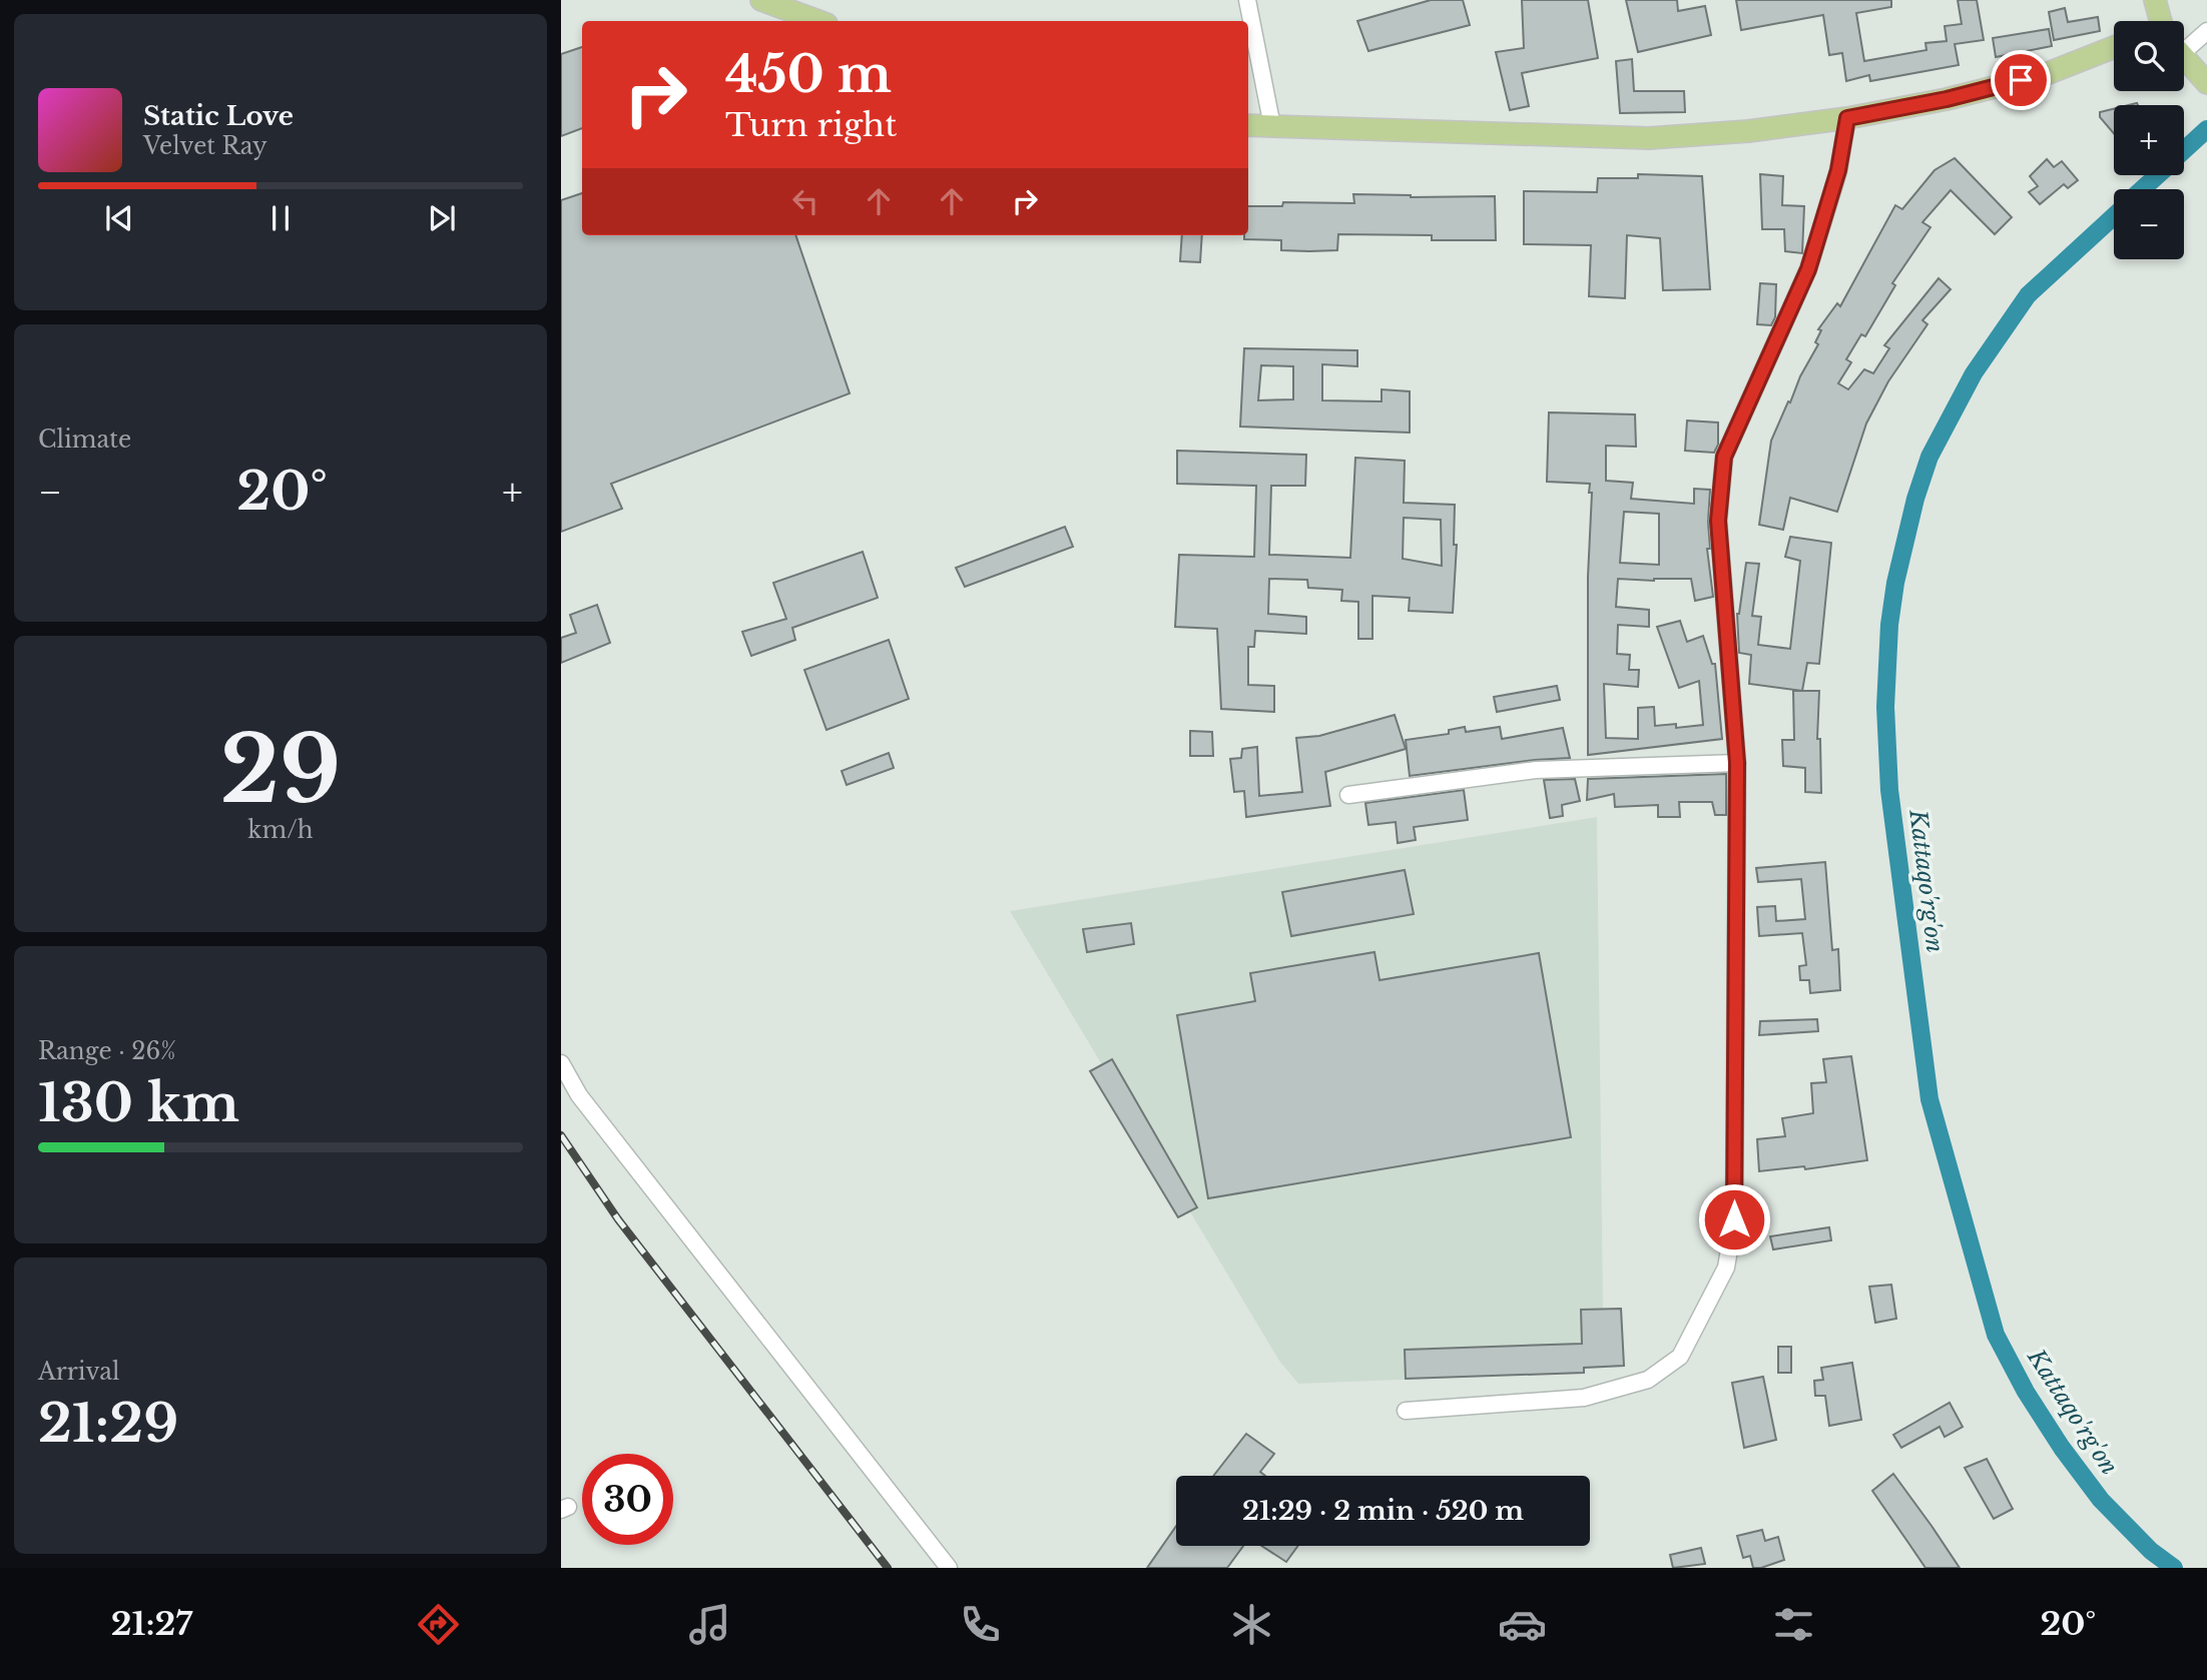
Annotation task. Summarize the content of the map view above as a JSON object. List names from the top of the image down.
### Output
{
  "water": ["Kattaqo'rg'on"],
  "page": {
    "map_buttons": ["+", "−"],
    "turn": ["450 m", "Turn right"],
    "song": ["Static Love", "Velvet Ray"],
    "tile": [
      "Climate",
      ["29", "km/h"],
      ["Range · 26%", "130 km"],
      ["Arrival", "21:29"]
    ],
    "heat": ["−", "20°", "+"],
    "limit": "30",
    "trip": "21:29 · 2 min · 520 m",
    "tabs": ["21:27", "20°"]
  }
}
